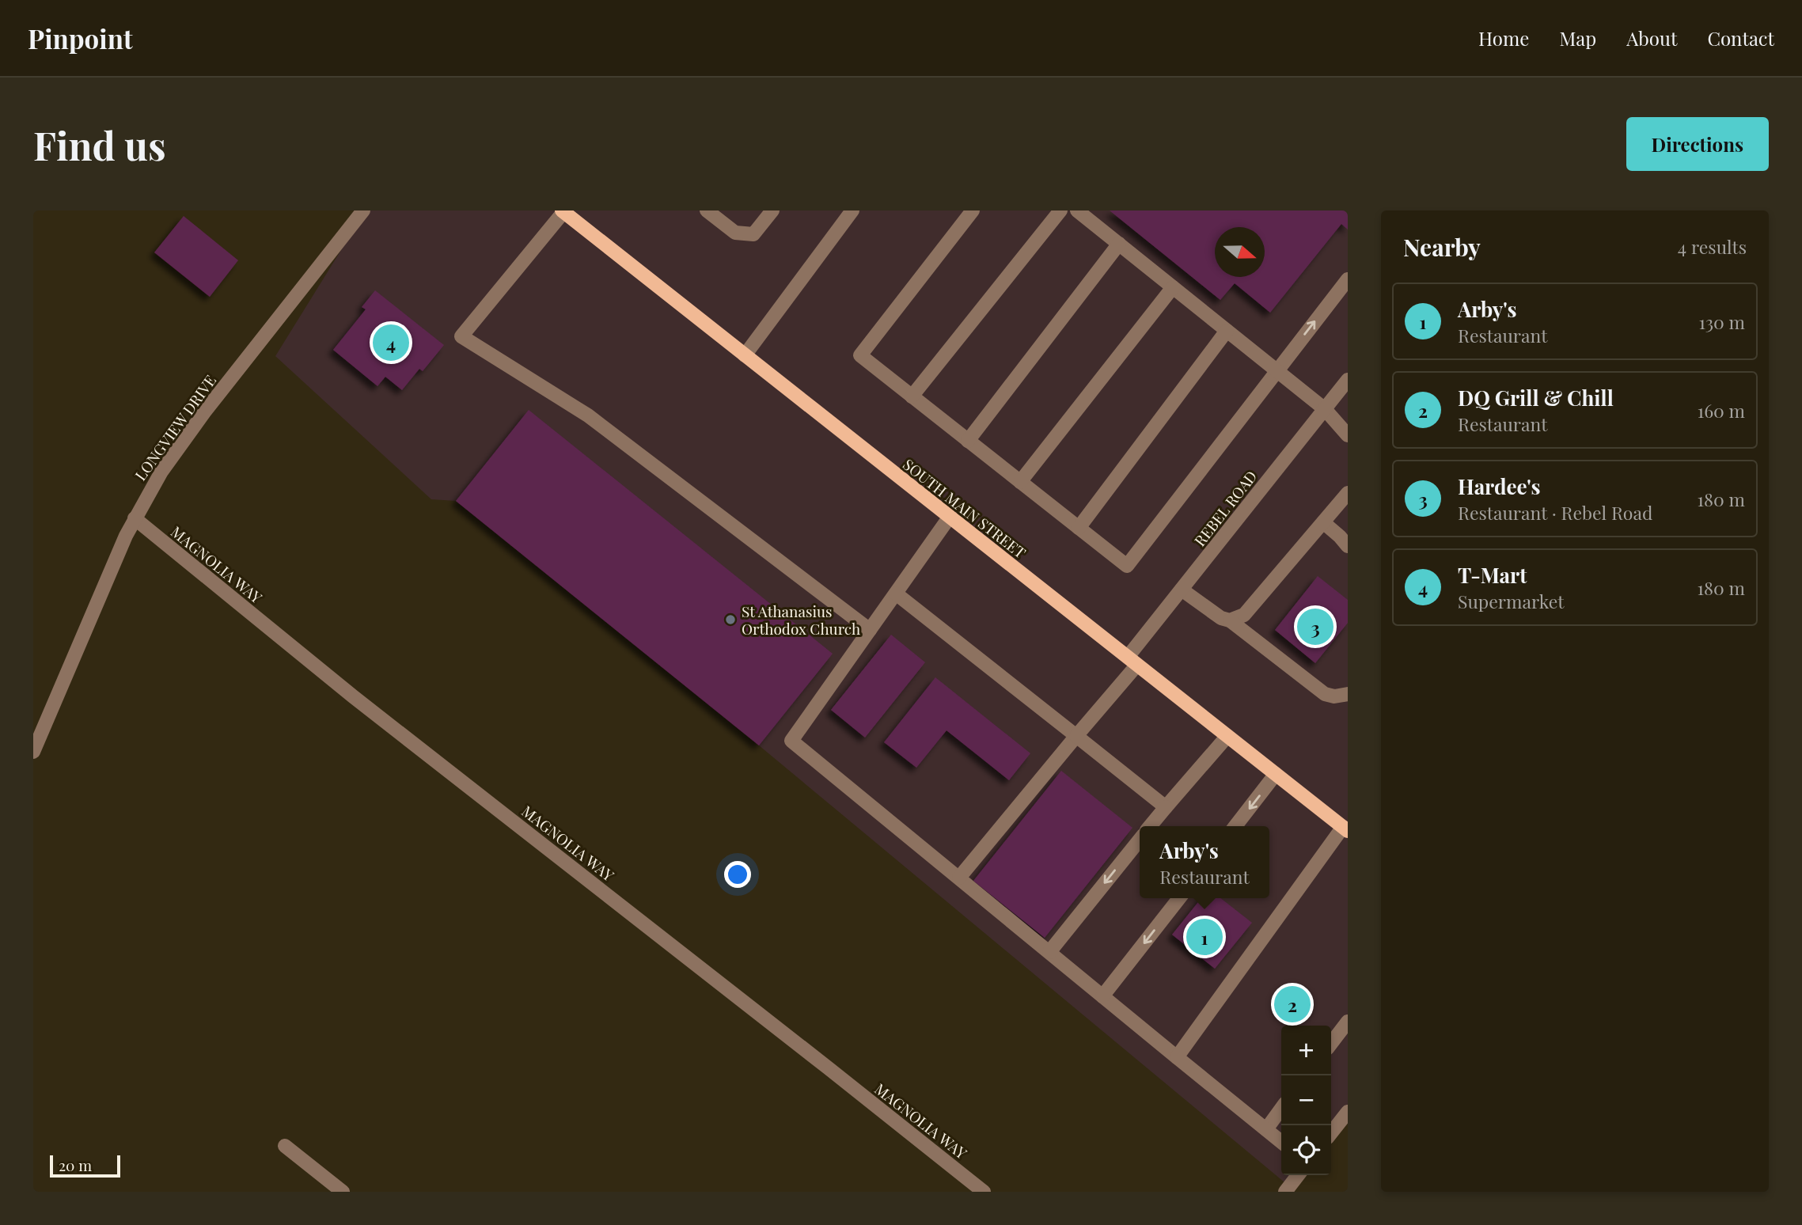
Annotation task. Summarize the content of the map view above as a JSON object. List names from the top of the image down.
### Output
{
  "streets": {
    "main road": ["SOUTH MAIN STREET"],
    "street": ["LONGVIEW DRIVE", "REBEL ROAD", "MAGNOLIA WAY"]
  },
  "crossings": [
    ["LONGVIEW DRIVE", "MAGNOLIA WAY"],
    ["SOUTH MAIN STREET", "REBEL ROAD"]
  ],
  "places": ["St Athanasius Orthodox Church"],
  "scale_bar": "20 m",
  "north": "right",
  "page": {
    "header": "Pinpoint",
    "nav": [
      "Home",
      "Map",
      "About",
      "Contact"
    ],
    "buttons": "Directions",
    "title": "Find us",
    "heading": ["Nearby", "4 results"],
    "list": [
      {
        "mark": "1",
        "name": "Arby's",
        "note": "Restaurant",
        "value": "130 m"
      },
      {
        "mark": "2",
        "name": "DQ Grill & Chill",
        "note": "Restaurant",
        "value": "160 m"
      },
      {
        "mark": "3",
        "name": "Hardee's",
        "note": "Restaurant · Rebel Road",
        "value": "180 m"
      },
      {
        "mark": "4",
        "name": "T-Mart",
        "note": "Supermarket",
        "value": "180 m"
      }
    ],
    "pins": [
      "4",
      "3",
      "1",
      "2"
    ],
    "popup": ["Arby's", "Restaurant"],
    "map_buttons": ["+", "−"],
    "scale": "20 m"
  }
}
